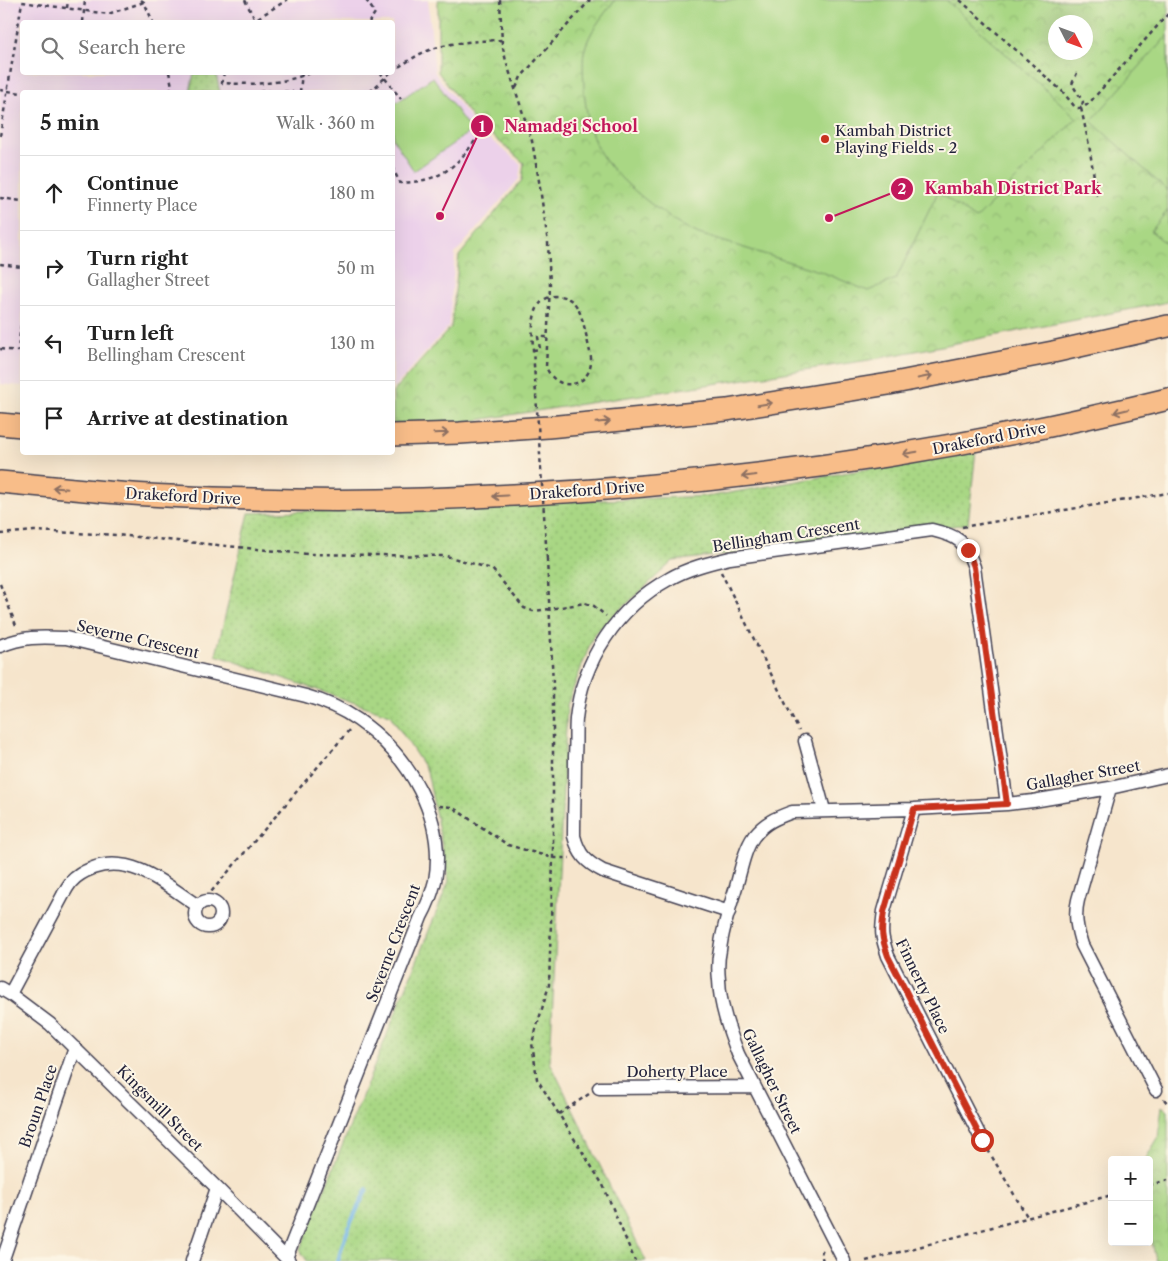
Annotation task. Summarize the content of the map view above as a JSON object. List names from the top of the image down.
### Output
{
  "streets": {
    "highway": ["Drakeford Drive"],
    "street": [
      "Bellingham Crescent",
      "Severne Crescent",
      "Gallagher Street",
      "Finnerty Place",
      "Doherty Place",
      "Broun Place",
      "Kingsmill Street"
    ]
  },
  "crossings": [
    ["Bellingham Crescent", "Gallagher Street"],
    ["Severne Crescent", "Kingsmill Street"],
    ["Gallagher Street", "Finnerty Place"],
    ["Gallagher Street", "Doherty Place"],
    ["Broun Place", "Kingsmill Street"]
  ],
  "places": ["Kambah District Playing Fields - 2", "Namadgi School", "Kambah District Park"],
  "north": "bottom right",
  "page": {
    "search": "Search here",
    "heading": ["5 min", "Walk · 360 m"],
    "list": [
      ["Continue", "Finnerty Place", "180 m"],
      ["Turn right", "Gallagher Street", "50 m"],
      ["Turn left", "Bellingham Crescent", "130 m"],
      "Arrive at destination"
    ],
    "map_buttons": ["+", "−"]
  }
}
